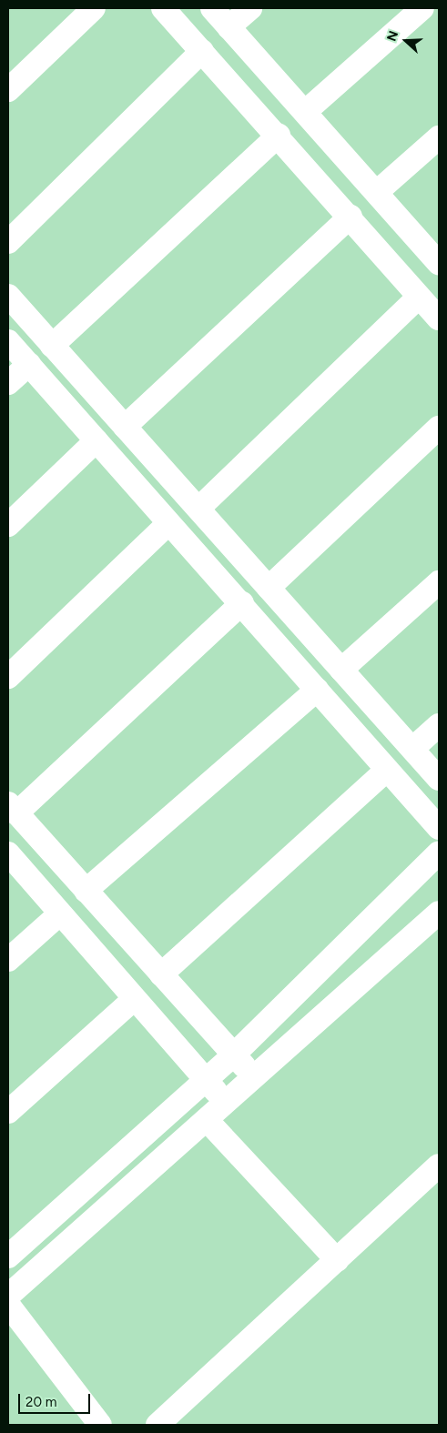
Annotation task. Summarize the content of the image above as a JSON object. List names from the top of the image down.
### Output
{
  "scale_bar": "20 m",
  "north": "left"
}
